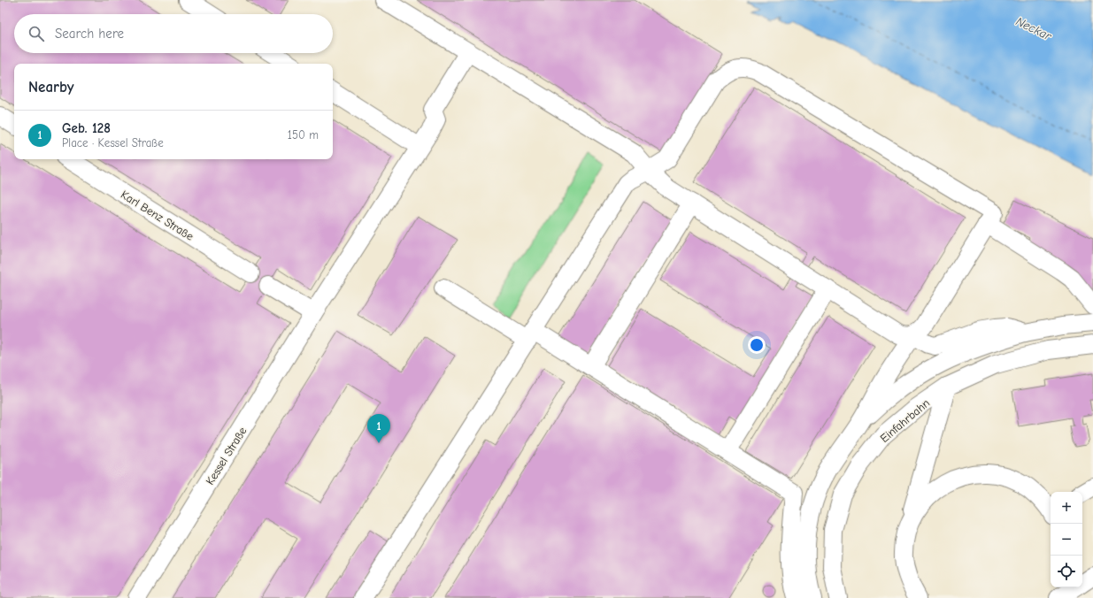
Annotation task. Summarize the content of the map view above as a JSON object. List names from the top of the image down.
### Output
{
  "streets": {
    "street": ["Karl Benz Straße", "Einfahrbahn", "Kessel Straße"]
  },
  "water": ["Neckar"],
  "page": {
    "search": "Search here",
    "heading": "Nearby",
    "list": [
      {
        "mark": "1",
        "name": "Geb. 128",
        "note": "Place · Kessel Straße",
        "value": "150 m"
      }
    ],
    "pins": "1",
    "map_buttons": ["+", "−"]
  }
}
